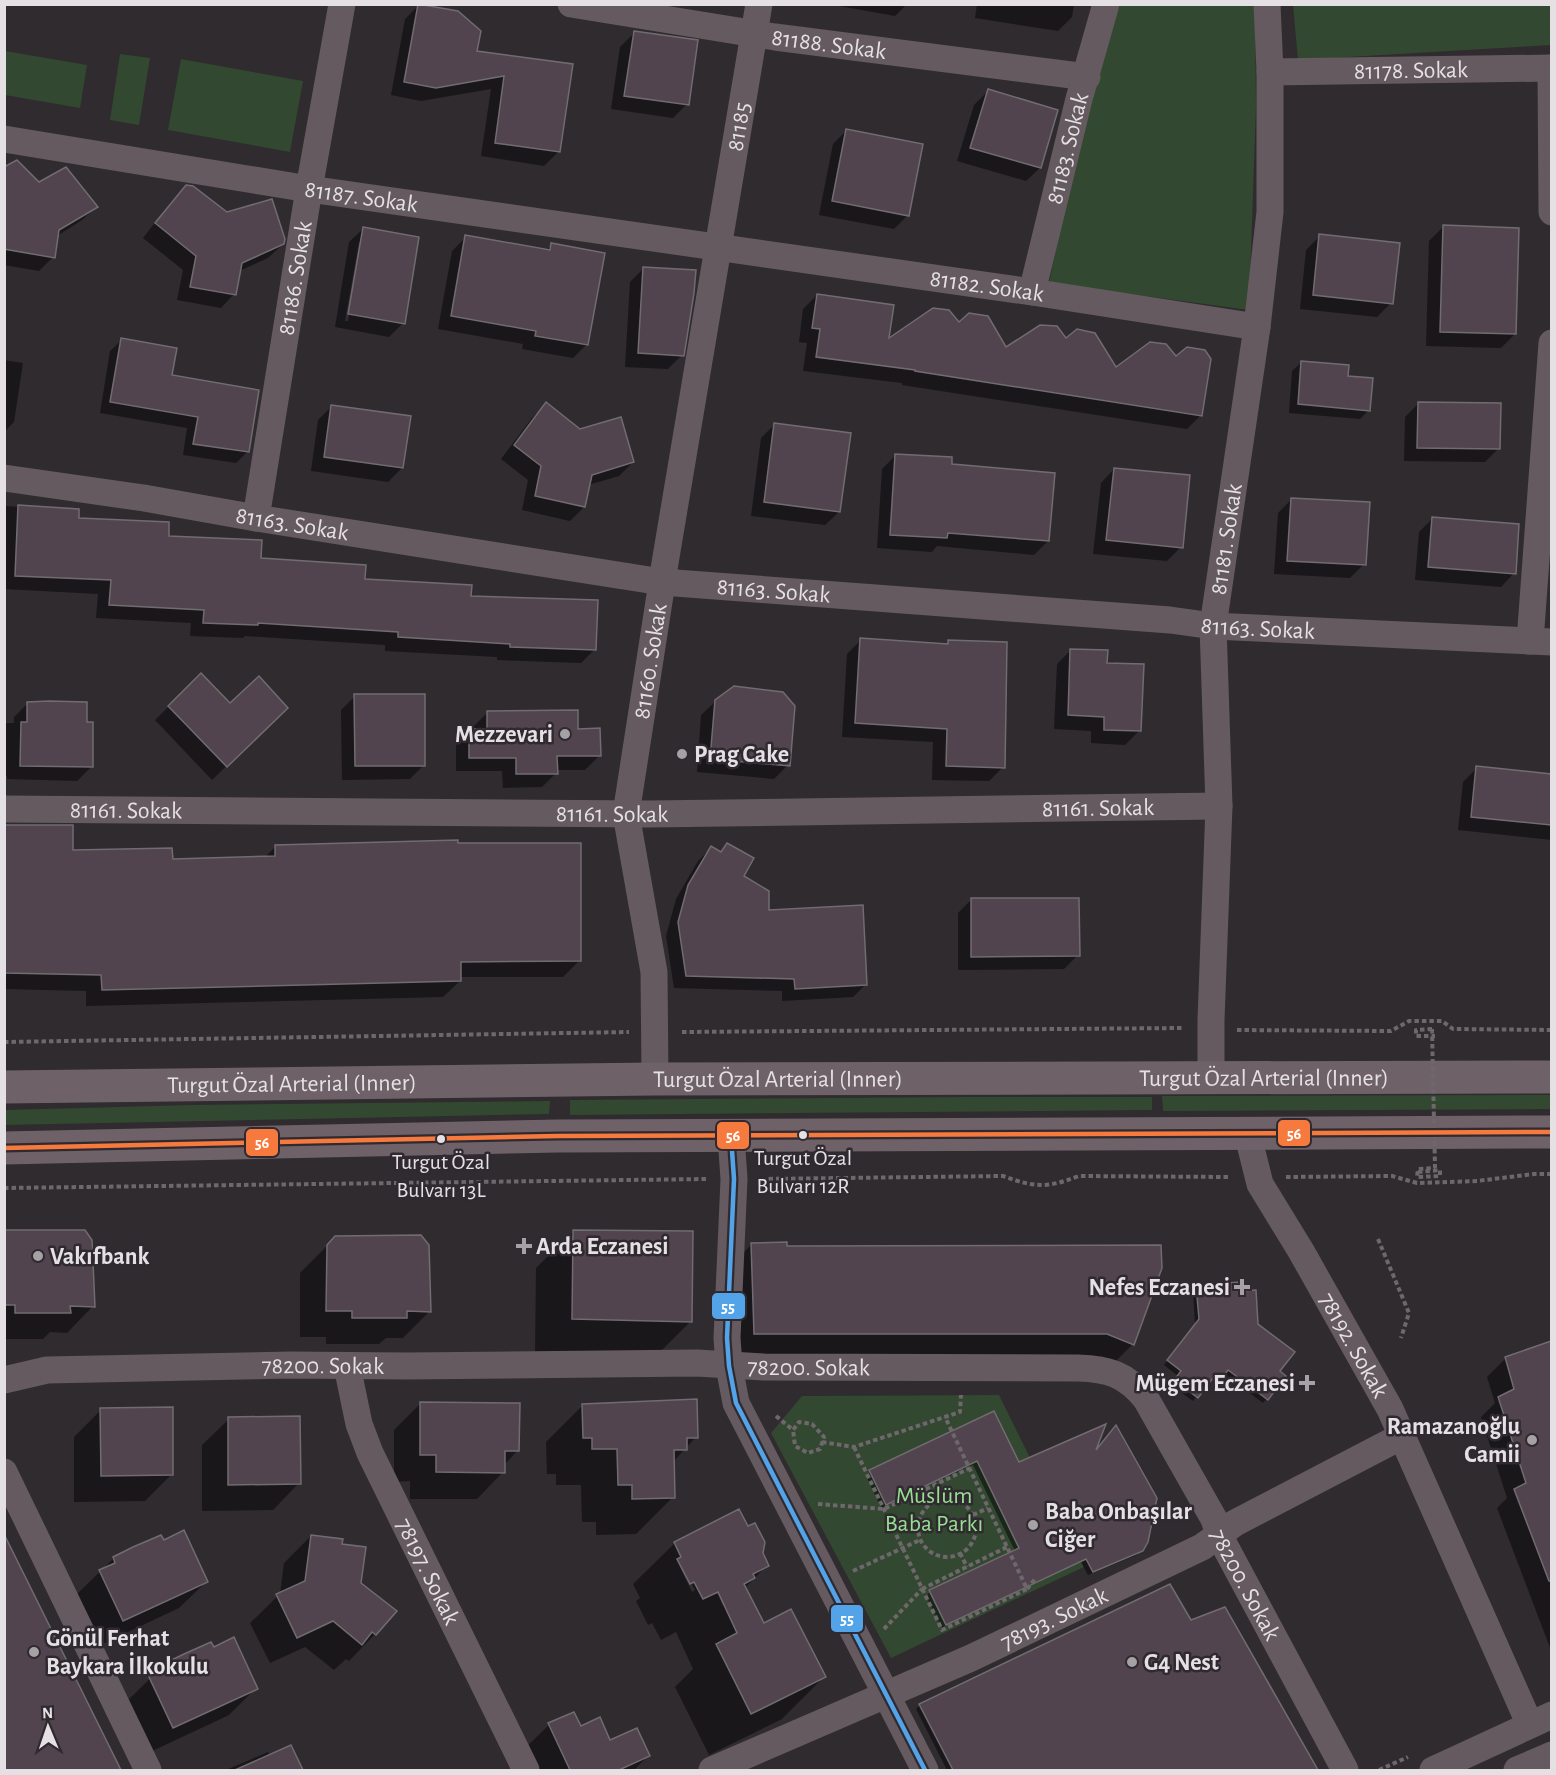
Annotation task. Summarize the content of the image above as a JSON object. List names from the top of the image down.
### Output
{
  "streets": {
    "main road": ["Turgut Özal Arterial (Inner)"],
    "street": [
      "81188. Sokak",
      "81178. Sokak",
      "81185",
      "81183. Sokak",
      "81187. Sokak",
      "81186. Sokak",
      "81182. Sokak",
      "81163. Sokak",
      "81181. Sokak",
      "81160. Sokak",
      "81161. Sokak",
      "78192. Sokak",
      "78200. Sokak",
      "78197. Sokak",
      "78193. Sokak"
    ]
  },
  "crossings": [
    ["81188. Sokak", "81185"],
    ["81188. Sokak", "81183. Sokak"],
    ["81178. Sokak", "81181. Sokak"],
    ["81185", "81187. Sokak"],
    ["81185", "81182. Sokak"],
    ["81185", "81160. Sokak"],
    ["81183. Sokak", "81182. Sokak"],
    ["81187. Sokak", "81186. Sokak"],
    ["81187. Sokak", "81182. Sokak"],
    ["81187. Sokak", "81160. Sokak"],
    ["81186. Sokak", "81163. Sokak"],
    ["81182. Sokak", "81181. Sokak"],
    ["81182. Sokak", "81160. Sokak"],
    ["81163. Sokak", "81181. Sokak"],
    ["81163. Sokak", "81160. Sokak"],
    ["81181. Sokak", "81161. Sokak"],
    ["81181. Sokak", "Turgut Özal Arterial (Inner)"],
    ["81160. Sokak", "81161. Sokak"],
    ["81160. Sokak", "Turgut Özal Arterial (Inner)"],
    ["78192. Sokak", "78193. Sokak"],
    ["78200. Sokak", "78197. Sokak"],
    ["78200. Sokak", "78193. Sokak"]
  ],
  "parks": ["Müslüm Baba Parkı"],
  "places": {
    "other": [
      "Mezzevari",
      "Prag Cake",
      "Turgut Özal Bulvarı 12R",
      "Turgut Özal Bulvarı 13L",
      "Vakıfbank",
      "Ramazanoğlu Camii",
      "Baba Onbaşılar Ciğer",
      "Gönül Ferhat Baykara İlkokulu",
      "G4 Nest"
    ],
    "health": ["Arda Eczanesi", "Nefes Eczanesi", "Mügem Eczanesi"]
  },
  "lines": ["transit line 56", "transit line 55"],
  "north": "top"
}
